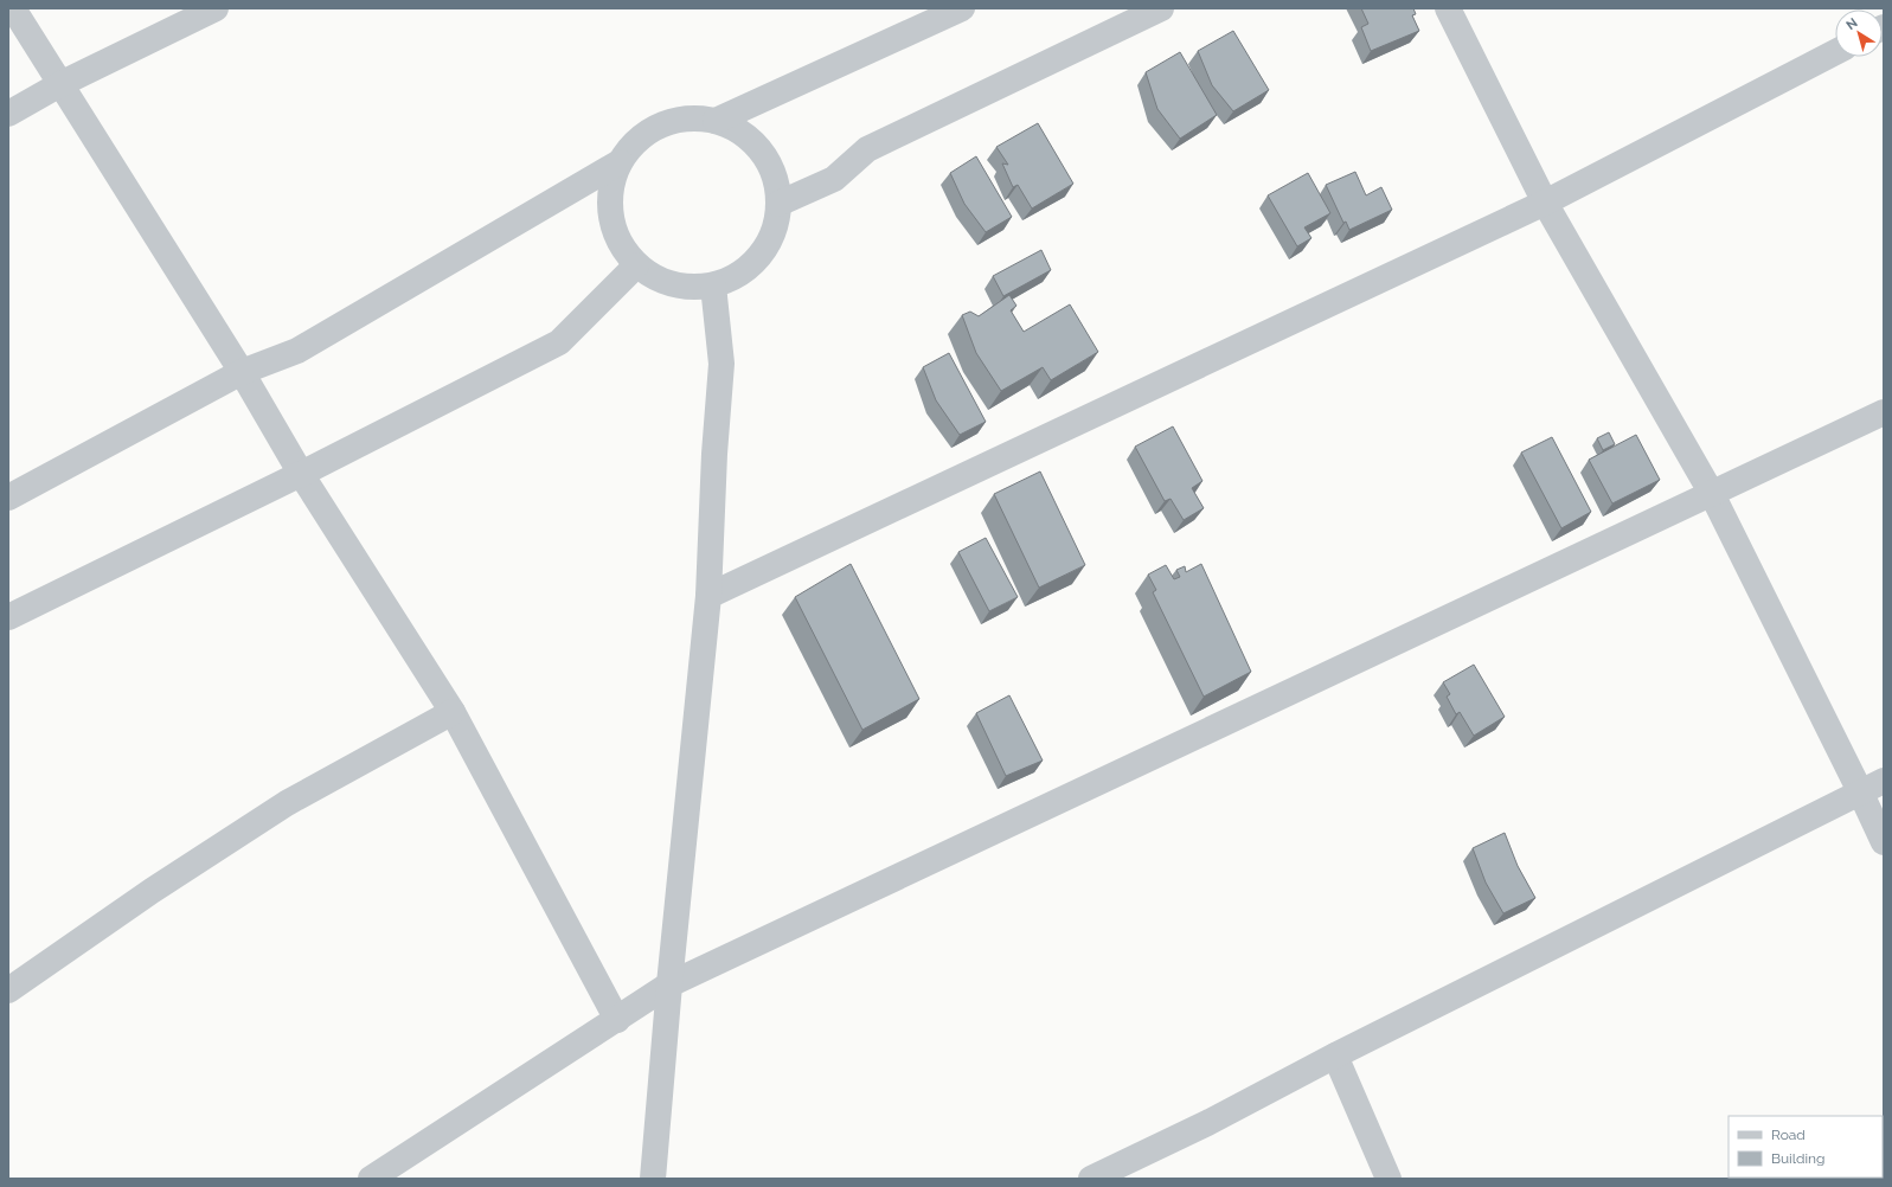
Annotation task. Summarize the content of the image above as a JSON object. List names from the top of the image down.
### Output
{
  "legend": ["Road", "Building"],
  "north": "top left"
}
